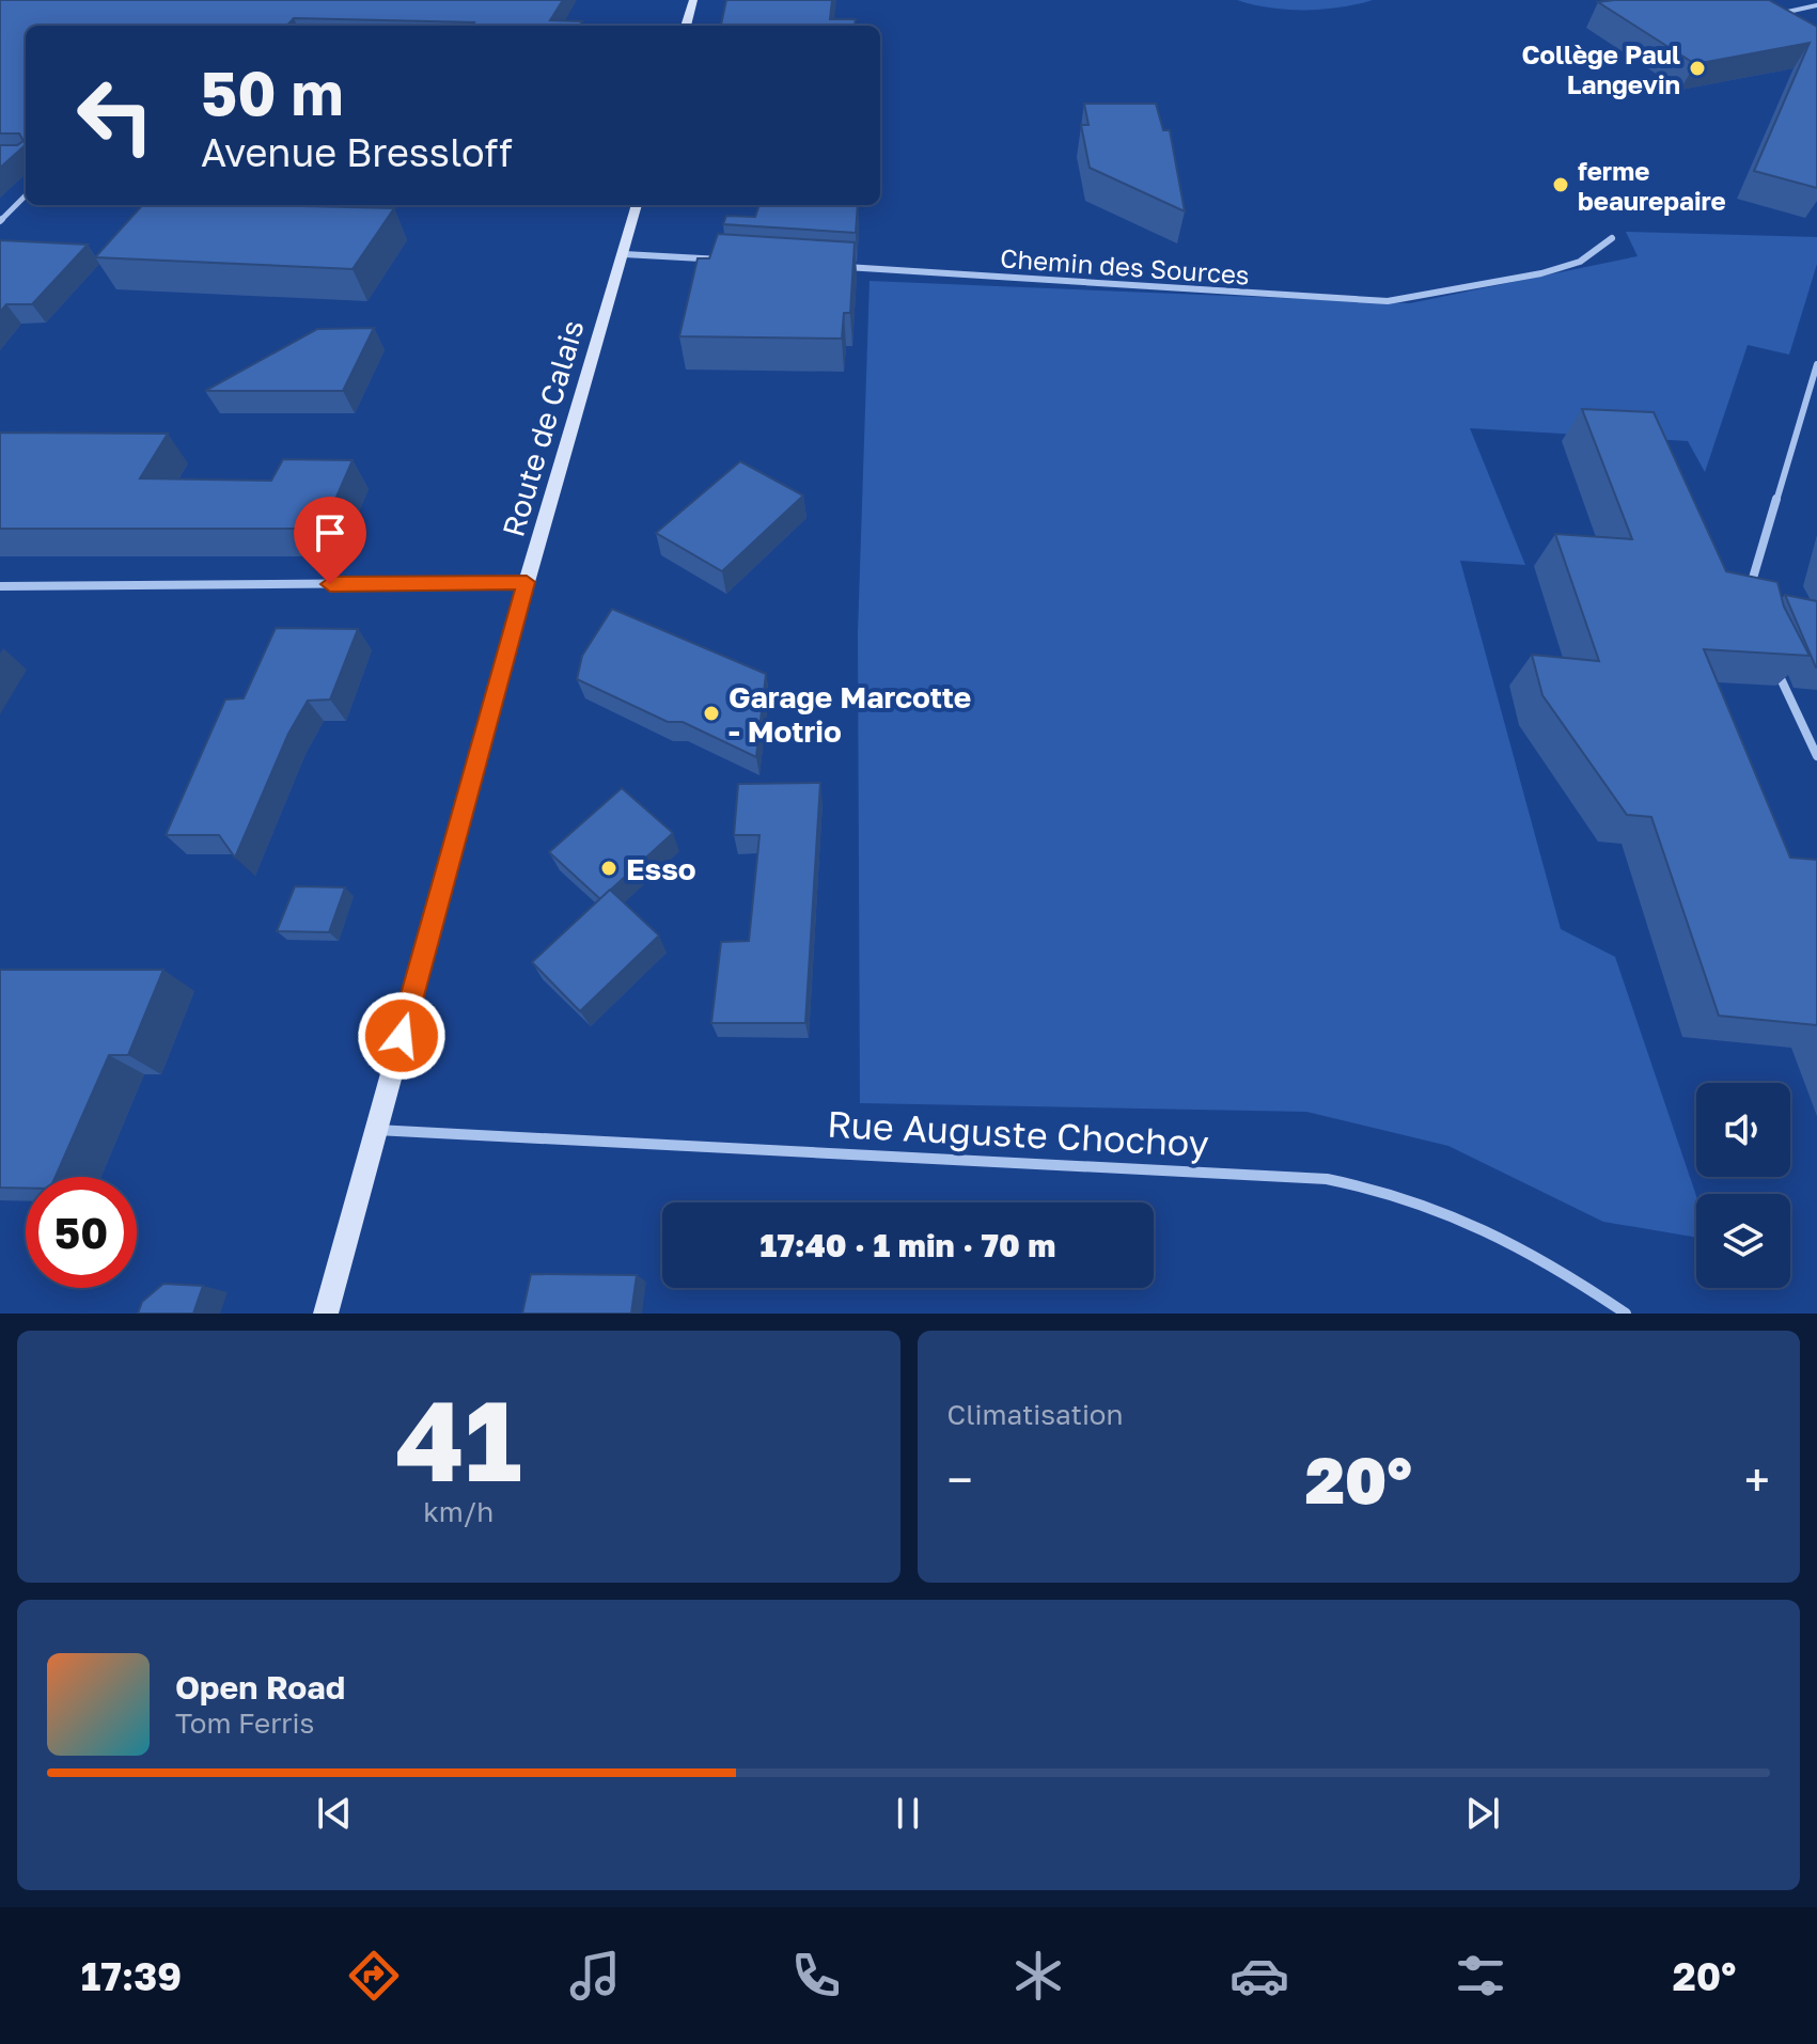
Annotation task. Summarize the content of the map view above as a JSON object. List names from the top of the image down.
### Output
{
  "streets": {
    "main road": ["Route de Calais"],
    "street": ["Chemin des Sources", "Rue Auguste Chochoy"]
  },
  "crossings": [
    ["Route de Calais", "Rue Auguste Chochoy"]
  ],
  "places": [
    "Collège Paul Langevin",
    "ferme beaurepaire",
    "Garage Marcotte - Motrio",
    "Esso"
  ],
  "page": {
    "turn": ["50 m", "Avenue Bressloff"],
    "limit": "50",
    "trip": "17:40 · 1 min · 70 m",
    "tile": [
      ["41", "km/h"],
      "Climatisation"
    ],
    "heat": ["−", "20°", "+"],
    "song": ["Open Road", "Tom Ferris"],
    "tabs": ["17:39", "20°"]
  }
}
